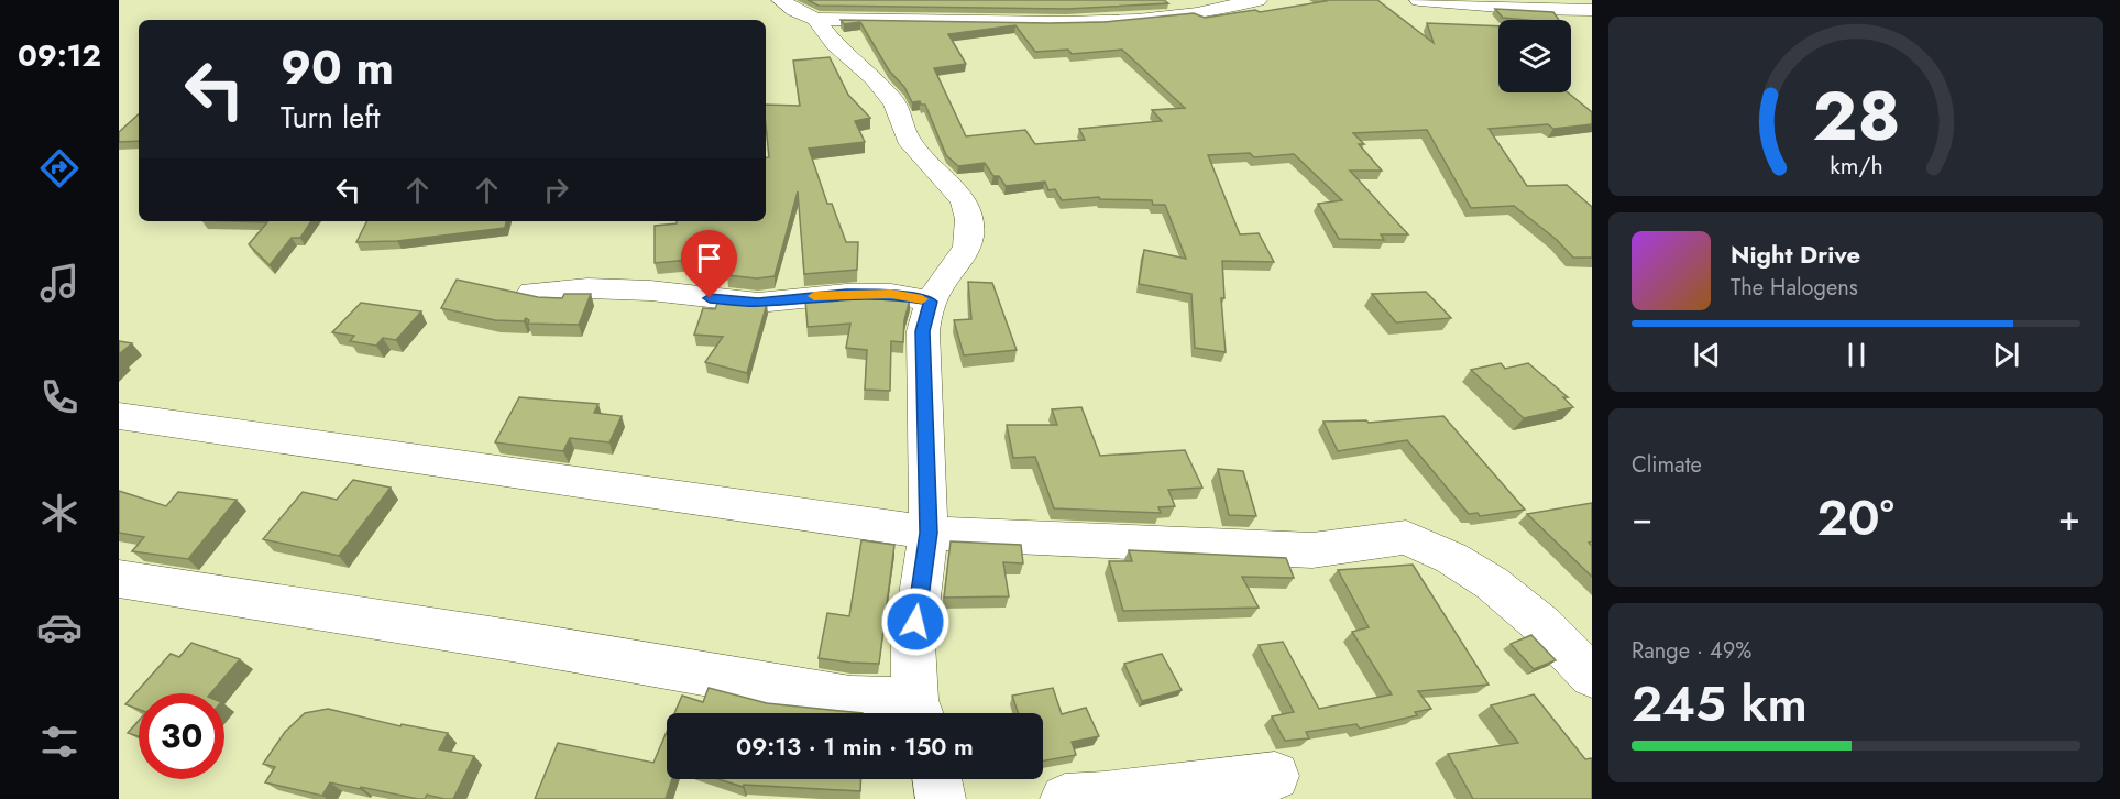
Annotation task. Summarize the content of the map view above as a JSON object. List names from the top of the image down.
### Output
{
  "page": {
    "tabs": "09:12",
    "turn": ["90 m", "Turn left"],
    "song": ["Night Drive", "The Halogens"],
    "tile": [
      "Climate",
      ["Range · 49%", "245 km"]
    ],
    "heat": ["−", "20°", "+"],
    "limit": "30",
    "trip": "09:13 · 1 min · 150 m",
    "gauge": ["28", "km/h"]
  }
}
